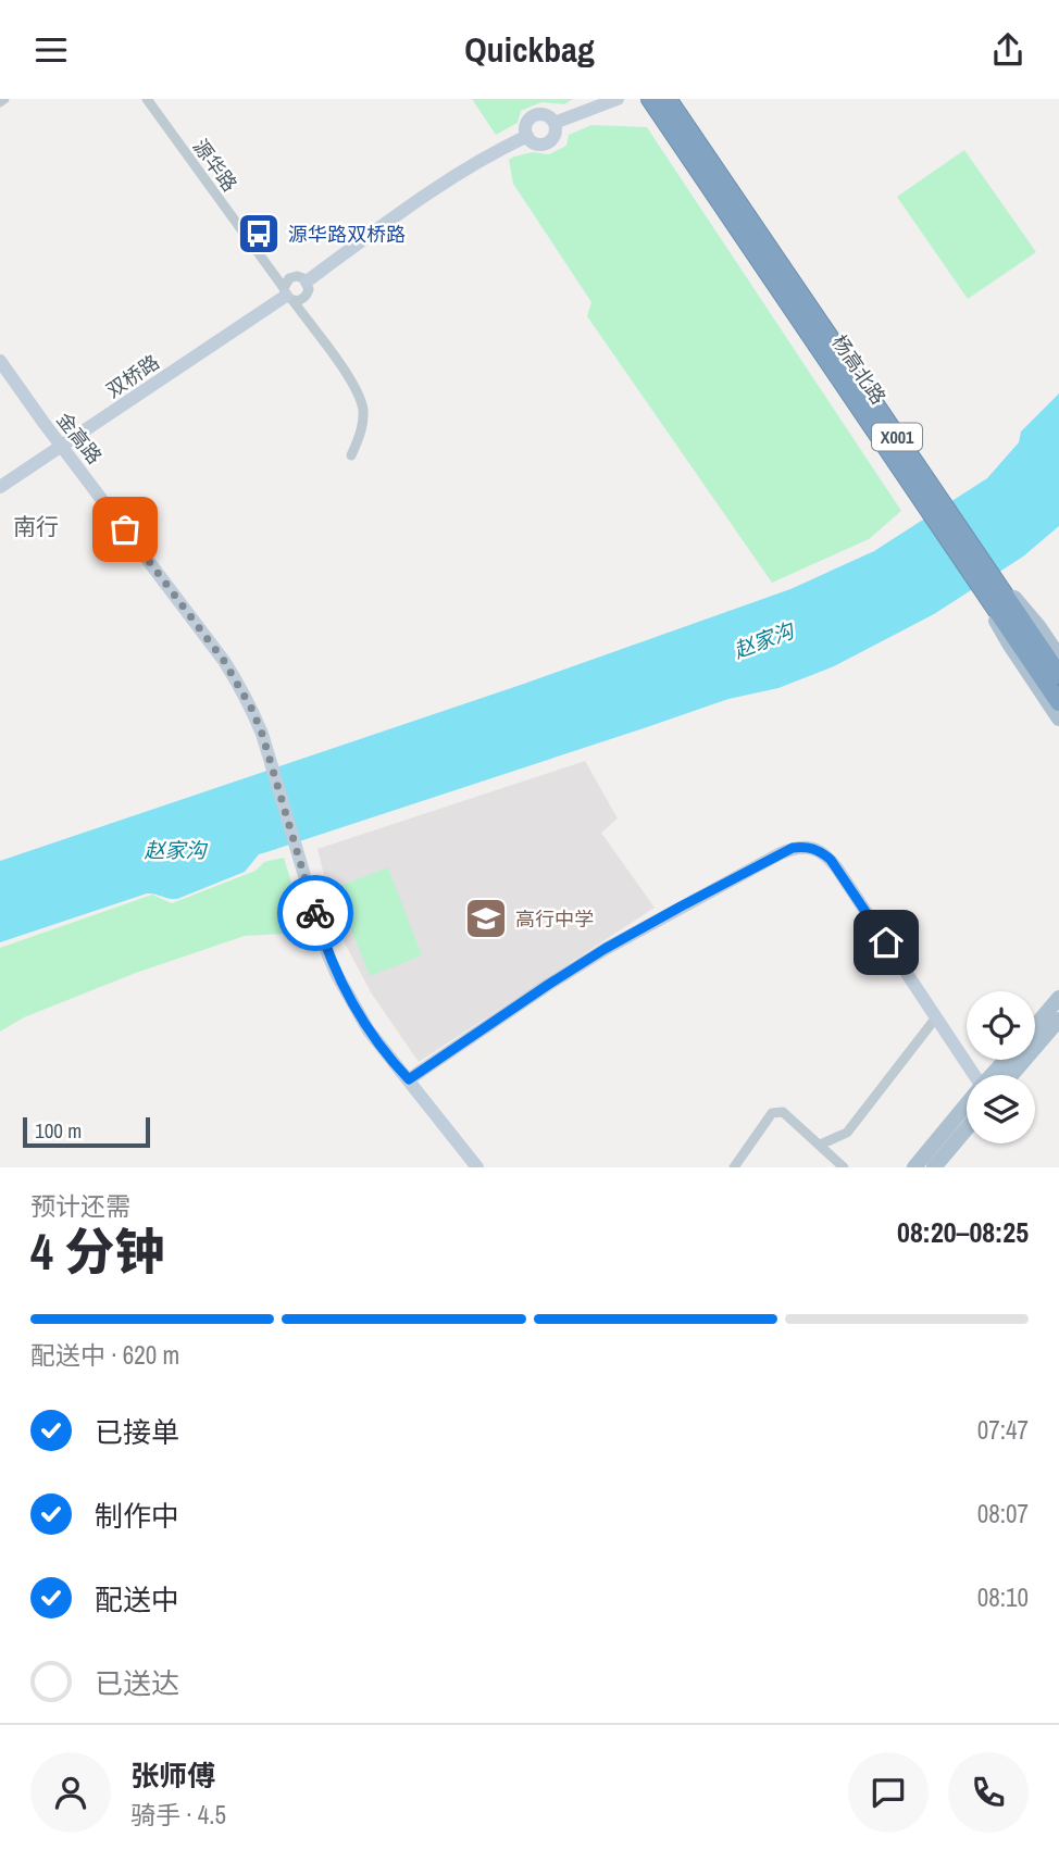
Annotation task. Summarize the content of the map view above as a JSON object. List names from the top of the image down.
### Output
{
  "streets": {
    "highway": ["杨高北路", "X001"],
    "street": ["源华路", "双桥路", "金高路"]
  },
  "crossings": [
    ["源华路", "双桥路"],
    ["杨高北路", "X001"],
    ["双桥路", "金高路"]
  ],
  "districts": ["南行"],
  "water": ["赵家沟"],
  "places": {
    "bus stop": ["源华路双桥路"],
    "school or university": ["高行中学"]
  },
  "scale_bar": "100 m",
  "page": {
    "header": "Quickbag",
    "scale": "100 m",
    "heading": ["4 分钟", "预计还需", "08:20–08:25"],
    "panel": ["张师傅", "骑手 · 4.5"],
    "bar": "配送中 · 620 m",
    "list": [
      ["已接单", "07:47"],
      ["制作中", "08:07"],
      ["配送中", "08:10"],
      "已送达"
    ]
  }
}
